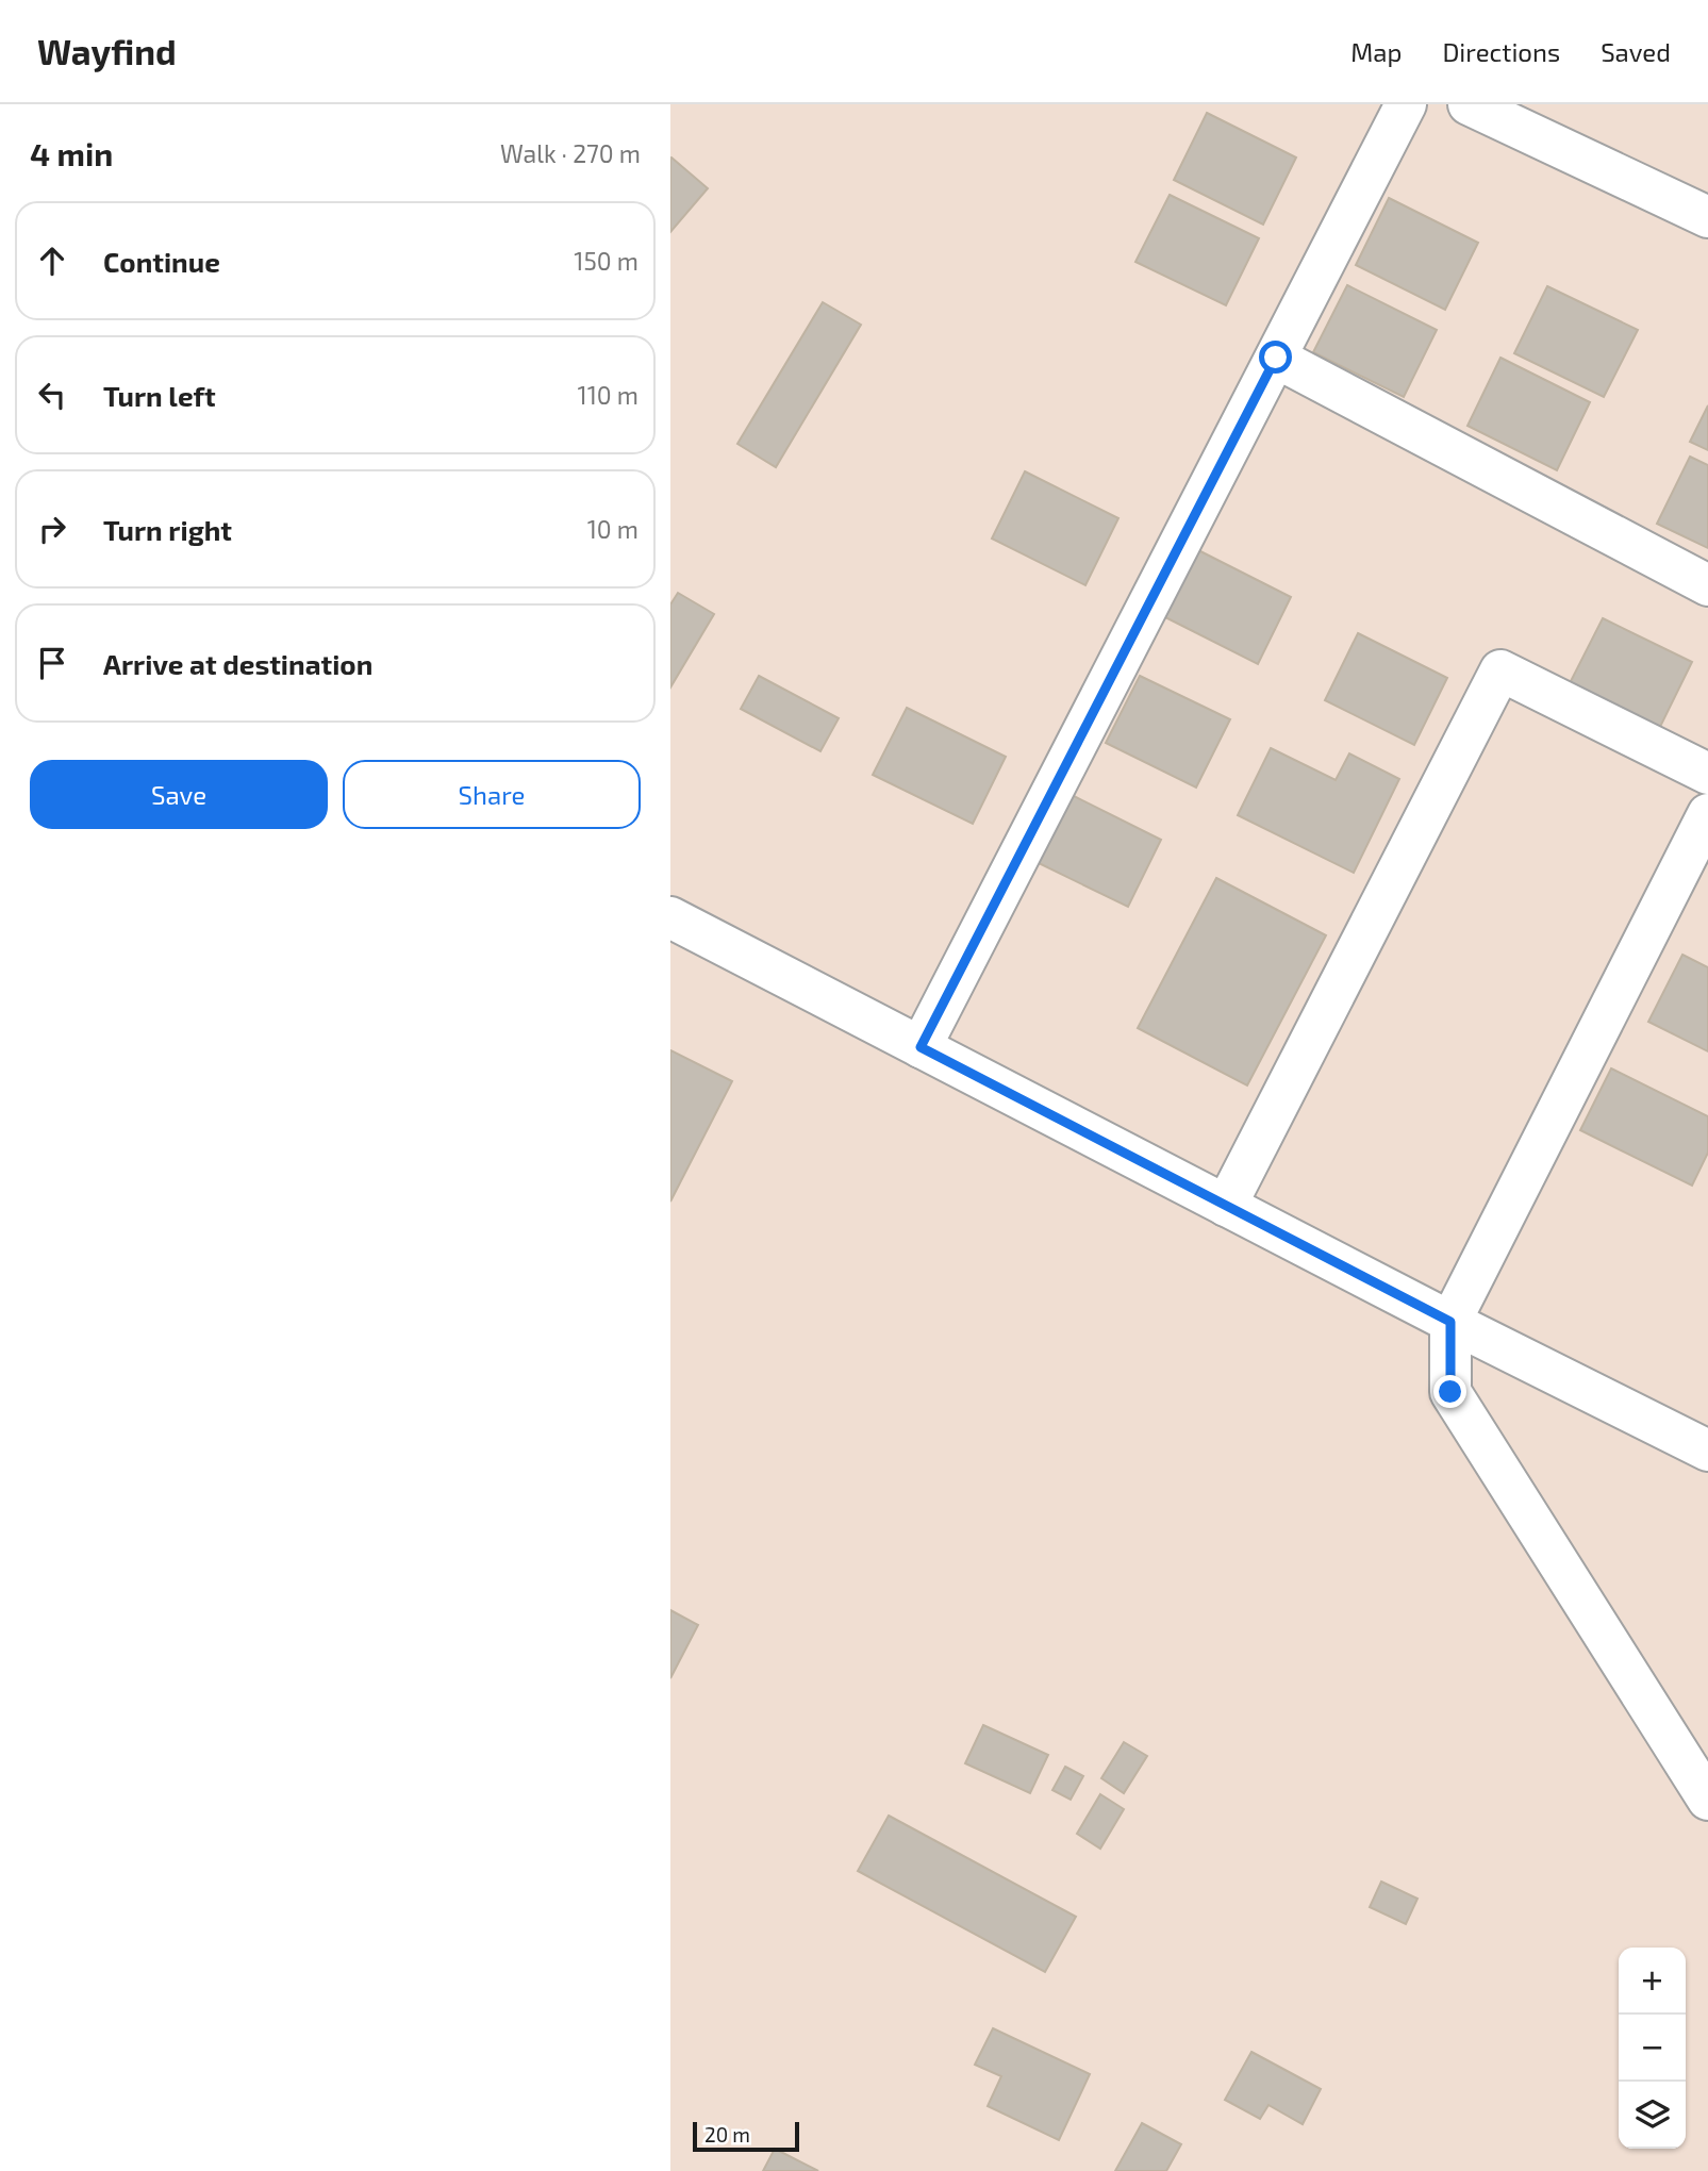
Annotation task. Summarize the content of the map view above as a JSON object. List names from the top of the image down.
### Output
{
  "scale_bar": "20 m",
  "page": {
    "header": "Wayfind",
    "nav": ["Map", "Directions", "Saved"],
    "heading": ["4 min", "Walk · 270 m"],
    "list": [
      ["Continue", "150 m"],
      ["Turn left", "110 m"],
      ["Turn right", "10 m"],
      "Arrive at destination"
    ],
    "buttons": ["Save", "Share"],
    "map_buttons": ["+", "−"],
    "scale": "20 m"
  }
}
